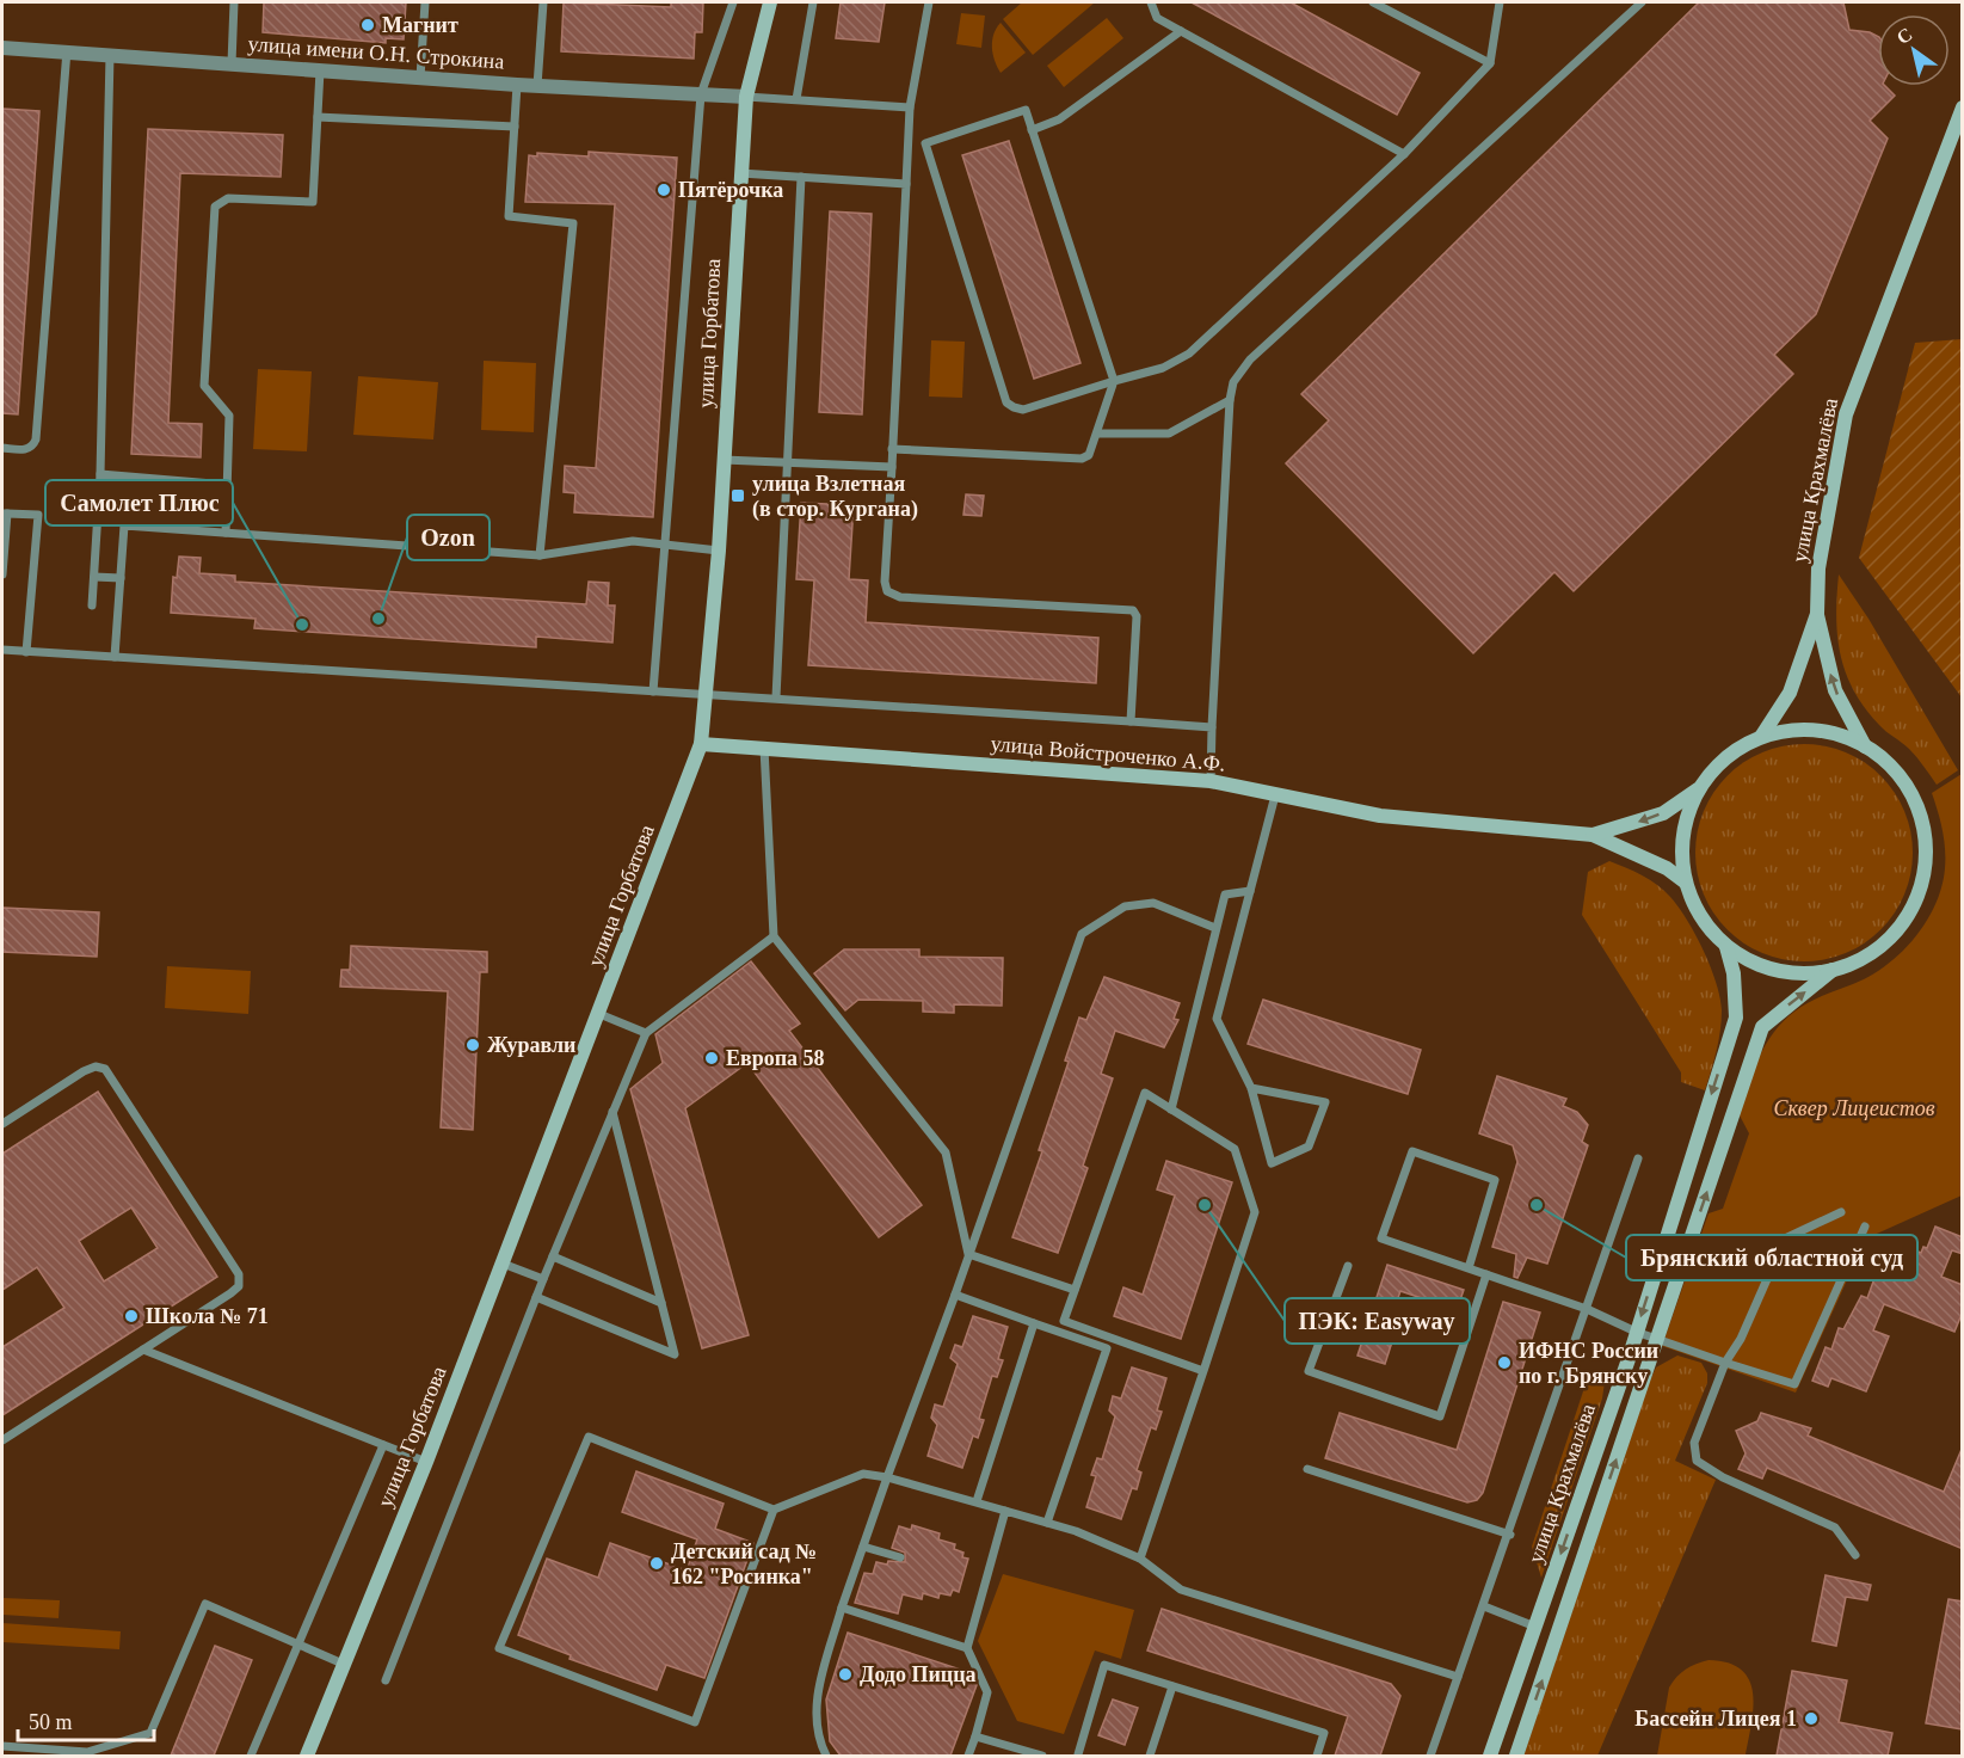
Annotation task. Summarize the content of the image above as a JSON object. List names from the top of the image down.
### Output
{
  "streets": {
    "main road": ["улица Горбатова", "улица Крахмалёва", "улица Войстроченко А.Ф."],
    "street": ["улица имени О.Н. Строкина"]
  },
  "crossings": [
    ["улица имени О.Н. Строкина", "улица Горбатова"],
    ["улица Горбатова", "улица Войстроченко А.Ф."]
  ],
  "parks": ["Сквер Лицеистов"],
  "places": {
    "other": [
      "Магнит",
      "Пятёрочка",
      "Ozon",
      "Самолет Плюс",
      "Журавли",
      "Европа 58",
      "ПЭК: Easyway",
      "Брянский областной суд",
      "Школа № 71",
      "ИФНС России по г. Брянску",
      "Детский сад № 162 \"Росинка\"",
      "Додо Пицца",
      "Бассейн Лицея 1"
    ],
    "transit": ["улица Взлетная (в стор. Кургана)"]
  },
  "scale_bar": "50 m",
  "north": "top left"
}
